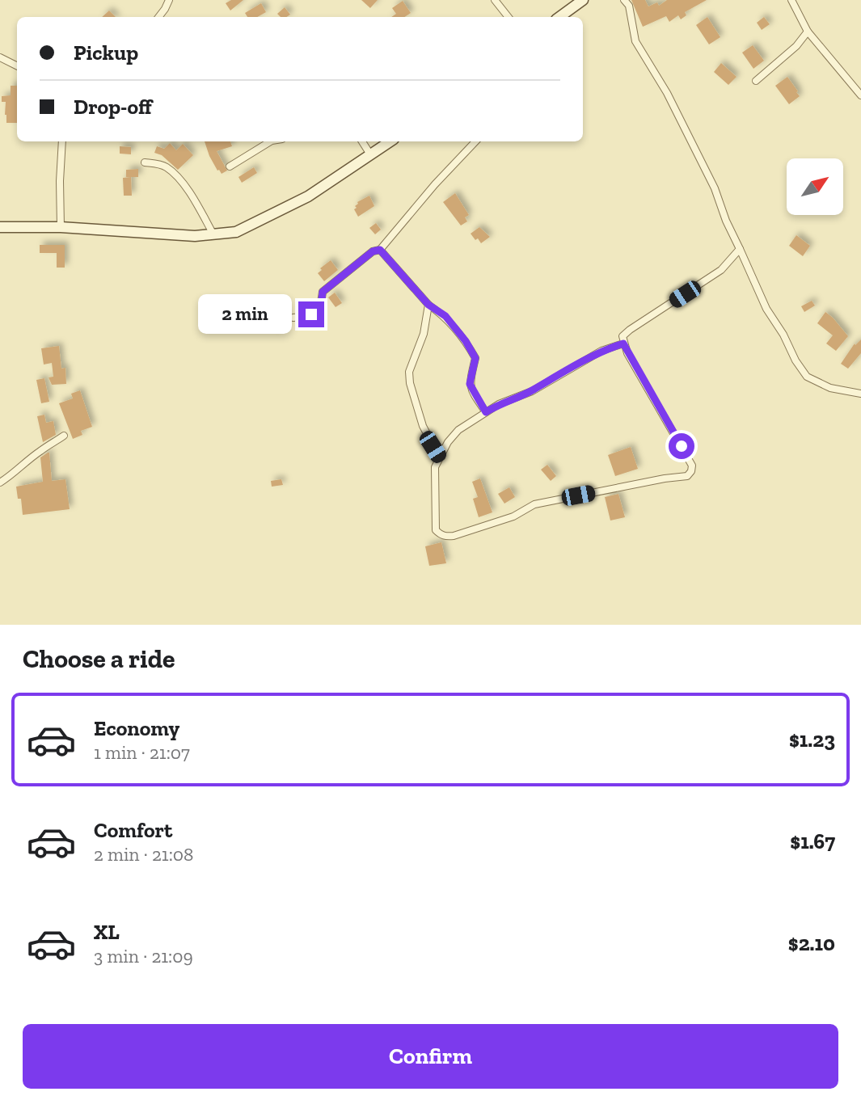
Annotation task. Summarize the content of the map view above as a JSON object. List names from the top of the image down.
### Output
{
  "north": "top right",
  "page": {
    "banner": ["Pickup", "Drop-off"],
    "bubble": "2 min",
    "heading": "Choose a ride",
    "list": [
      {
        "name": "Economy",
        "note": "1 min · 21:07",
        "value": "$1.23"
      },
      {
        "name": "Comfort",
        "note": "2 min · 21:08",
        "value": "$1.67"
      },
      {
        "name": "XL",
        "note": "3 min · 21:09",
        "value": "$2.10"
      }
    ],
    "buttons": "Confirm"
  }
}
